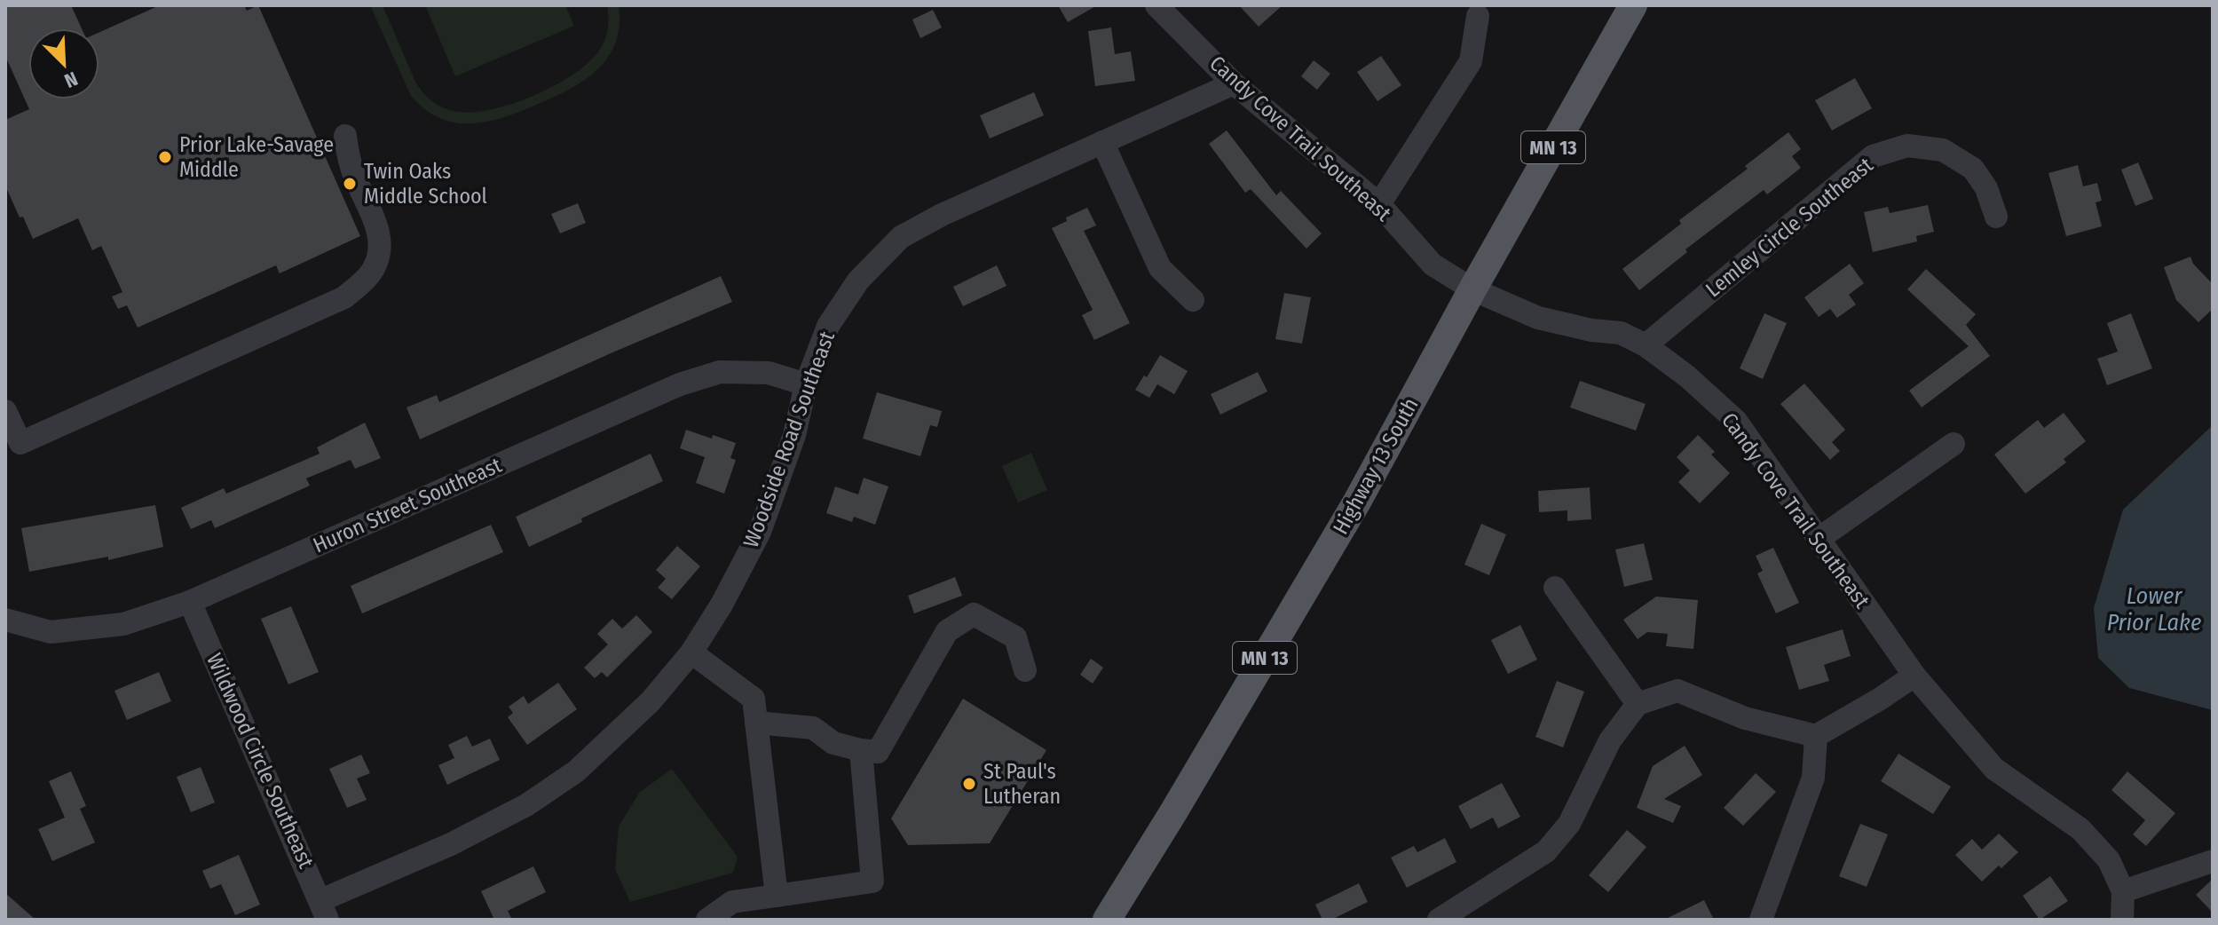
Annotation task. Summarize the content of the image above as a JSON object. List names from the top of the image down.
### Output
{
  "streets": {
    "main road": ["MN 13", "Highway 13 South"],
    "street": [
      "Candy Cove Trail Southeast",
      "Lemley Circle Southeast",
      "Woodside Road Southeast",
      "Huron Street Southeast",
      "Wildwood Circle Southeast"
    ]
  },
  "crossings": [
    ["Candy Cove Trail Southeast", "Lemley Circle Southeast"],
    ["Candy Cove Trail Southeast", "Woodside Road Southeast"],
    ["Candy Cove Trail Southeast", "Highway 13 South"],
    ["Woodside Road Southeast", "Huron Street Southeast"],
    ["Woodside Road Southeast", "Wildwood Circle Southeast"],
    ["Huron Street Southeast", "Wildwood Circle Southeast"]
  ],
  "water": ["Lower Prior Lake"],
  "places": ["Prior Lake-Savage Middle", "Twin Oaks Middle School", "St Paul's Lutheran"],
  "north": "bottom right"
}
